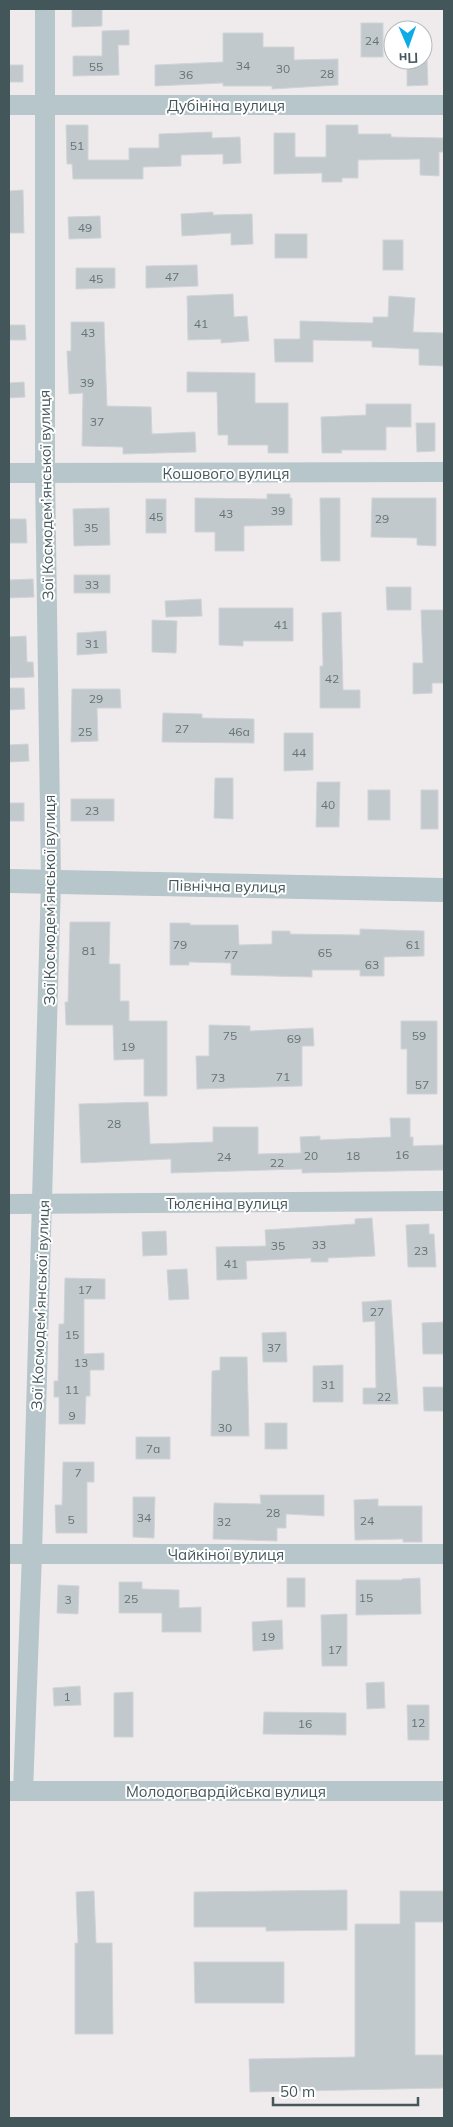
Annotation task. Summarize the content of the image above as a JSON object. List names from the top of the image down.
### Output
{
  "streets": {
    "street": [
      "Дубініна вулиця",
      "Кошового вулиця",
      "Зої Космодем’янської вулиця",
      "Північна вулиця",
      "Тюлєніна вулиця",
      "Чайкіної вулиця",
      "Молодогвардійська вулиця"
    ]
  },
  "crossings": [
    ["Дубініна вулиця", "Зої Космодем’янської вулиця"],
    ["Кошового вулиця", "Зої Космодем’янської вулиця"],
    ["Зої Космодем’янської вулиця", "Північна вулиця"],
    ["Зої Космодем’янської вулиця", "Тюлєніна вулиця"],
    ["Зої Космодем’янської вулиця", "Чайкіної вулиця"],
    ["Зої Космодем’янської вулиця", "Молодогвардійська вулиця"]
  ],
  "house_numbers": [
    "24",
    "34",
    "55",
    "30",
    "28",
    "36",
    "51",
    "49",
    "47",
    "45",
    "41",
    "43",
    "39",
    "37",
    "39",
    "43",
    "45",
    "29",
    "35",
    "33",
    "41",
    "31",
    "42",
    "29",
    "27",
    "25",
    "46а",
    "44",
    "40",
    "23",
    "79",
    "61",
    "81",
    "65",
    "77",
    "63",
    "75",
    "59",
    "69",
    "19",
    "71",
    "73",
    "57",
    "28",
    "16",
    "20",
    "18",
    "24",
    "22",
    "33",
    "35",
    "23",
    "41",
    "17",
    "27",
    "15",
    "37",
    "13",
    "31",
    "11",
    "22",
    "9",
    "30",
    "7а",
    "7",
    "28",
    "34",
    "5",
    "24",
    "32",
    "15",
    "25",
    "3",
    "19",
    "17",
    "1",
    "12",
    "16"
  ],
  "scale_bar": "50 m",
  "north": "bottom"
}
